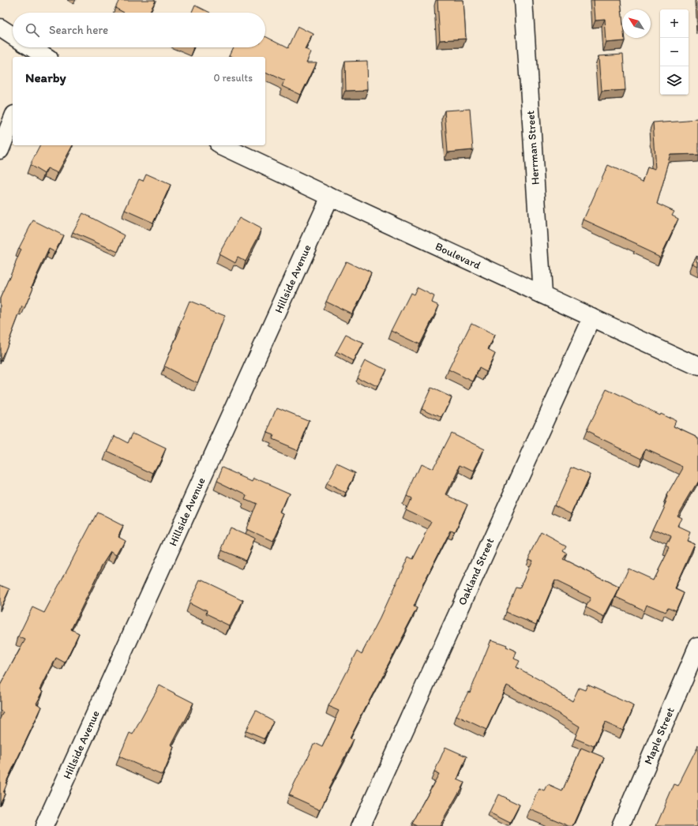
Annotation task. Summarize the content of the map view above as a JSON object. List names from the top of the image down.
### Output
{
  "streets": {
    "street": [
      "Herrman Street",
      "Boulevard",
      "Hillside Avenue",
      "Oakland Street",
      "Maple Street"
    ]
  },
  "crossings": [
    ["Herrman Street", "Boulevard"],
    ["Boulevard", "Hillside Avenue"],
    ["Boulevard", "Oakland Street"]
  ],
  "north": "top left",
  "page": {
    "map_buttons": ["+", "−"],
    "search": "Search here",
    "heading": ["Nearby", "0 results"]
  }
}
